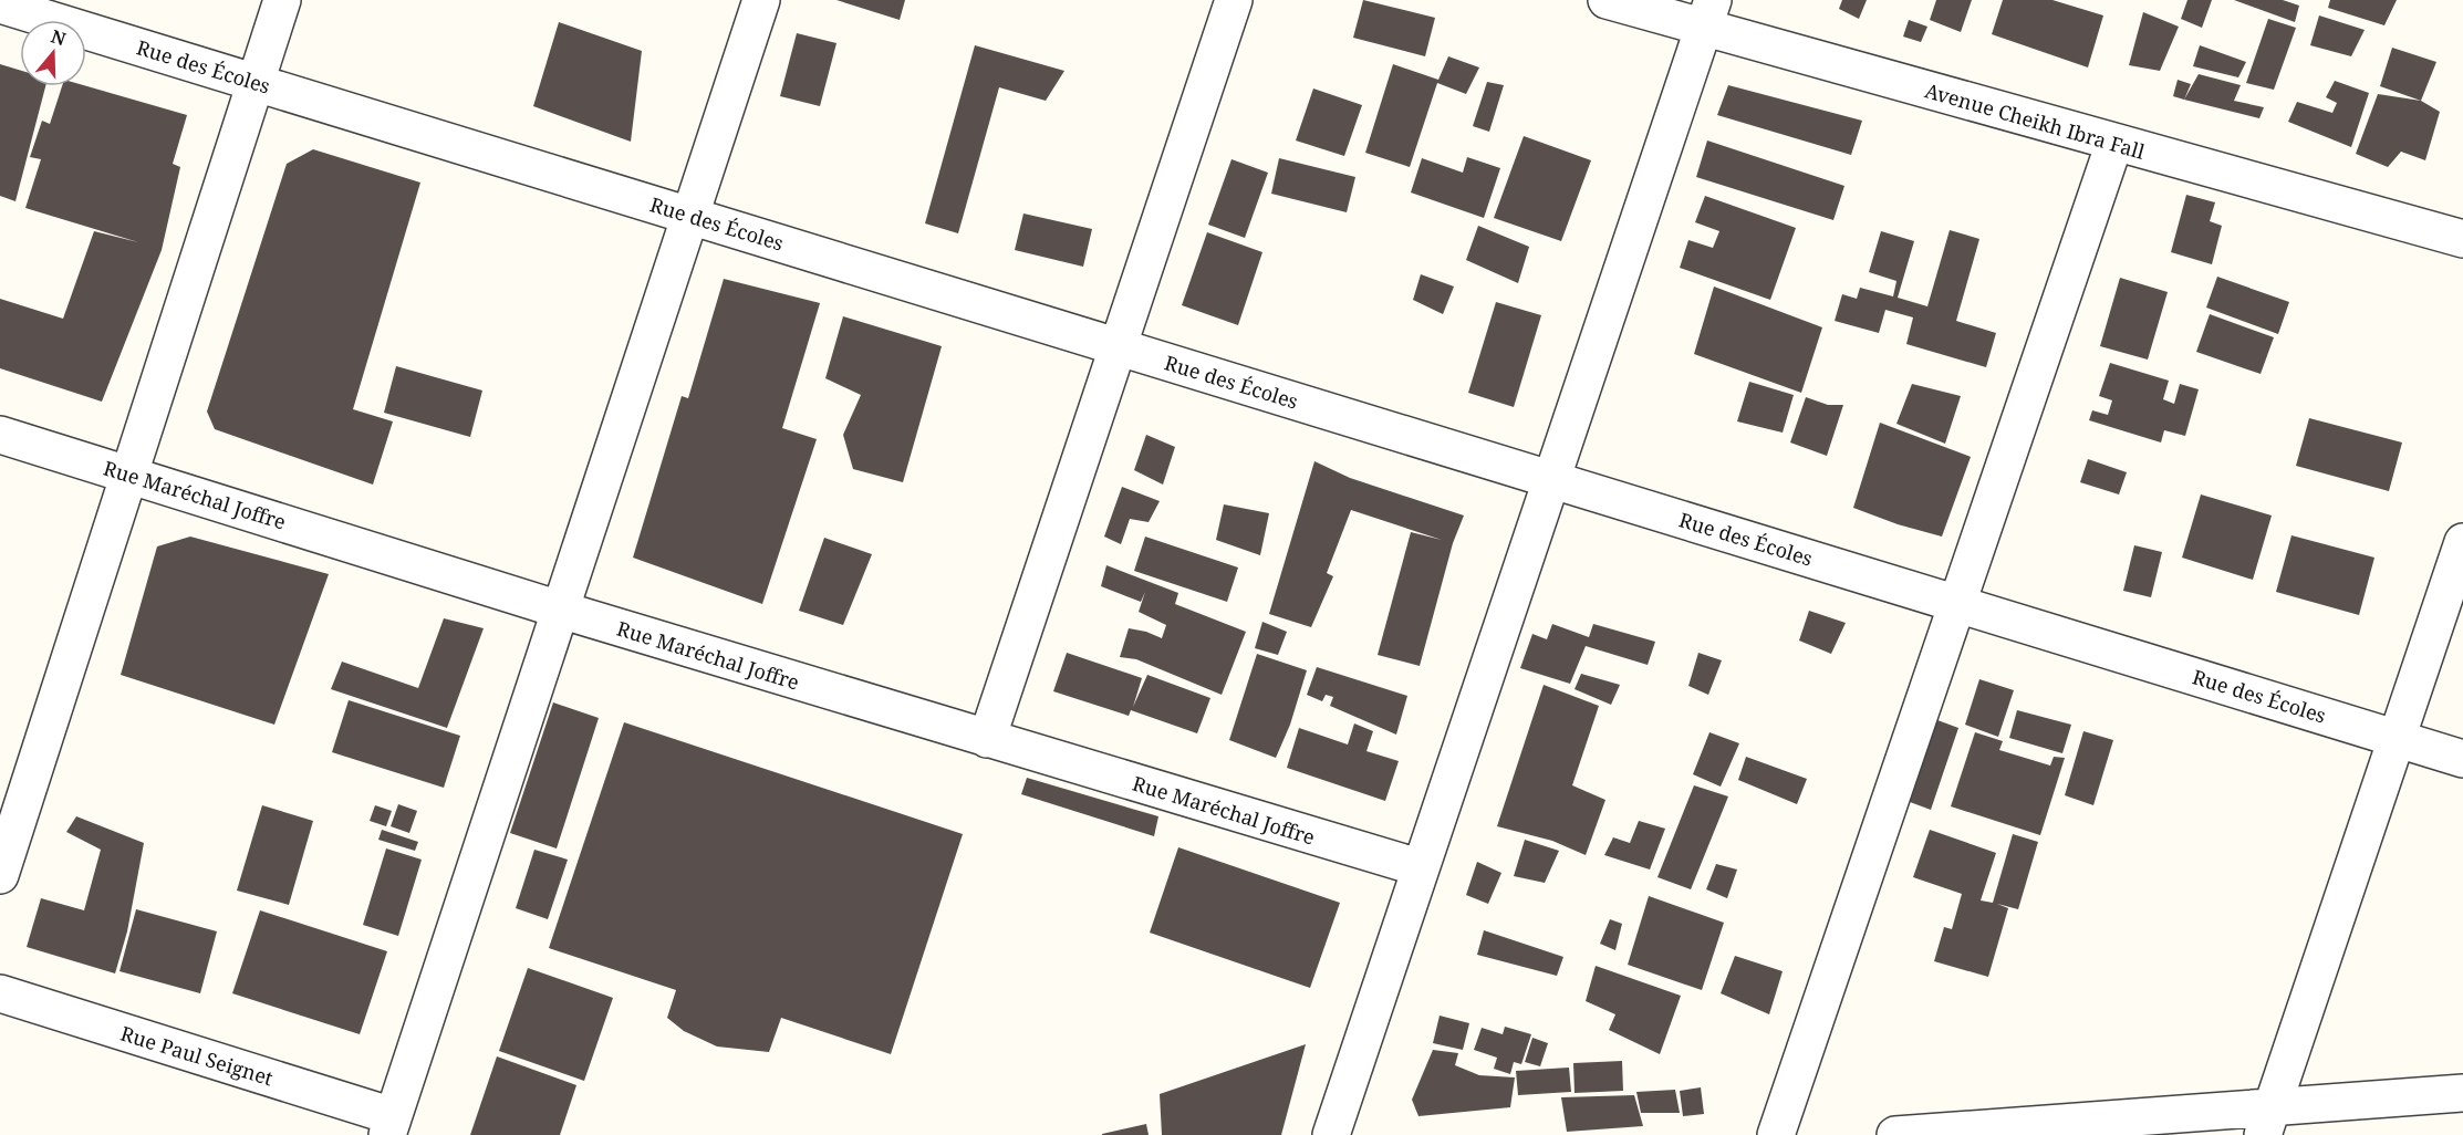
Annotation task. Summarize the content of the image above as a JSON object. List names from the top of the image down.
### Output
{
  "streets": {
    "street": [
      "Rue des Écoles",
      "Avenue Cheikh Ibra Fall",
      "Rue Maréchal Joffre",
      "Rue Paul Seignet"
    ]
  },
  "north": "top"
}
